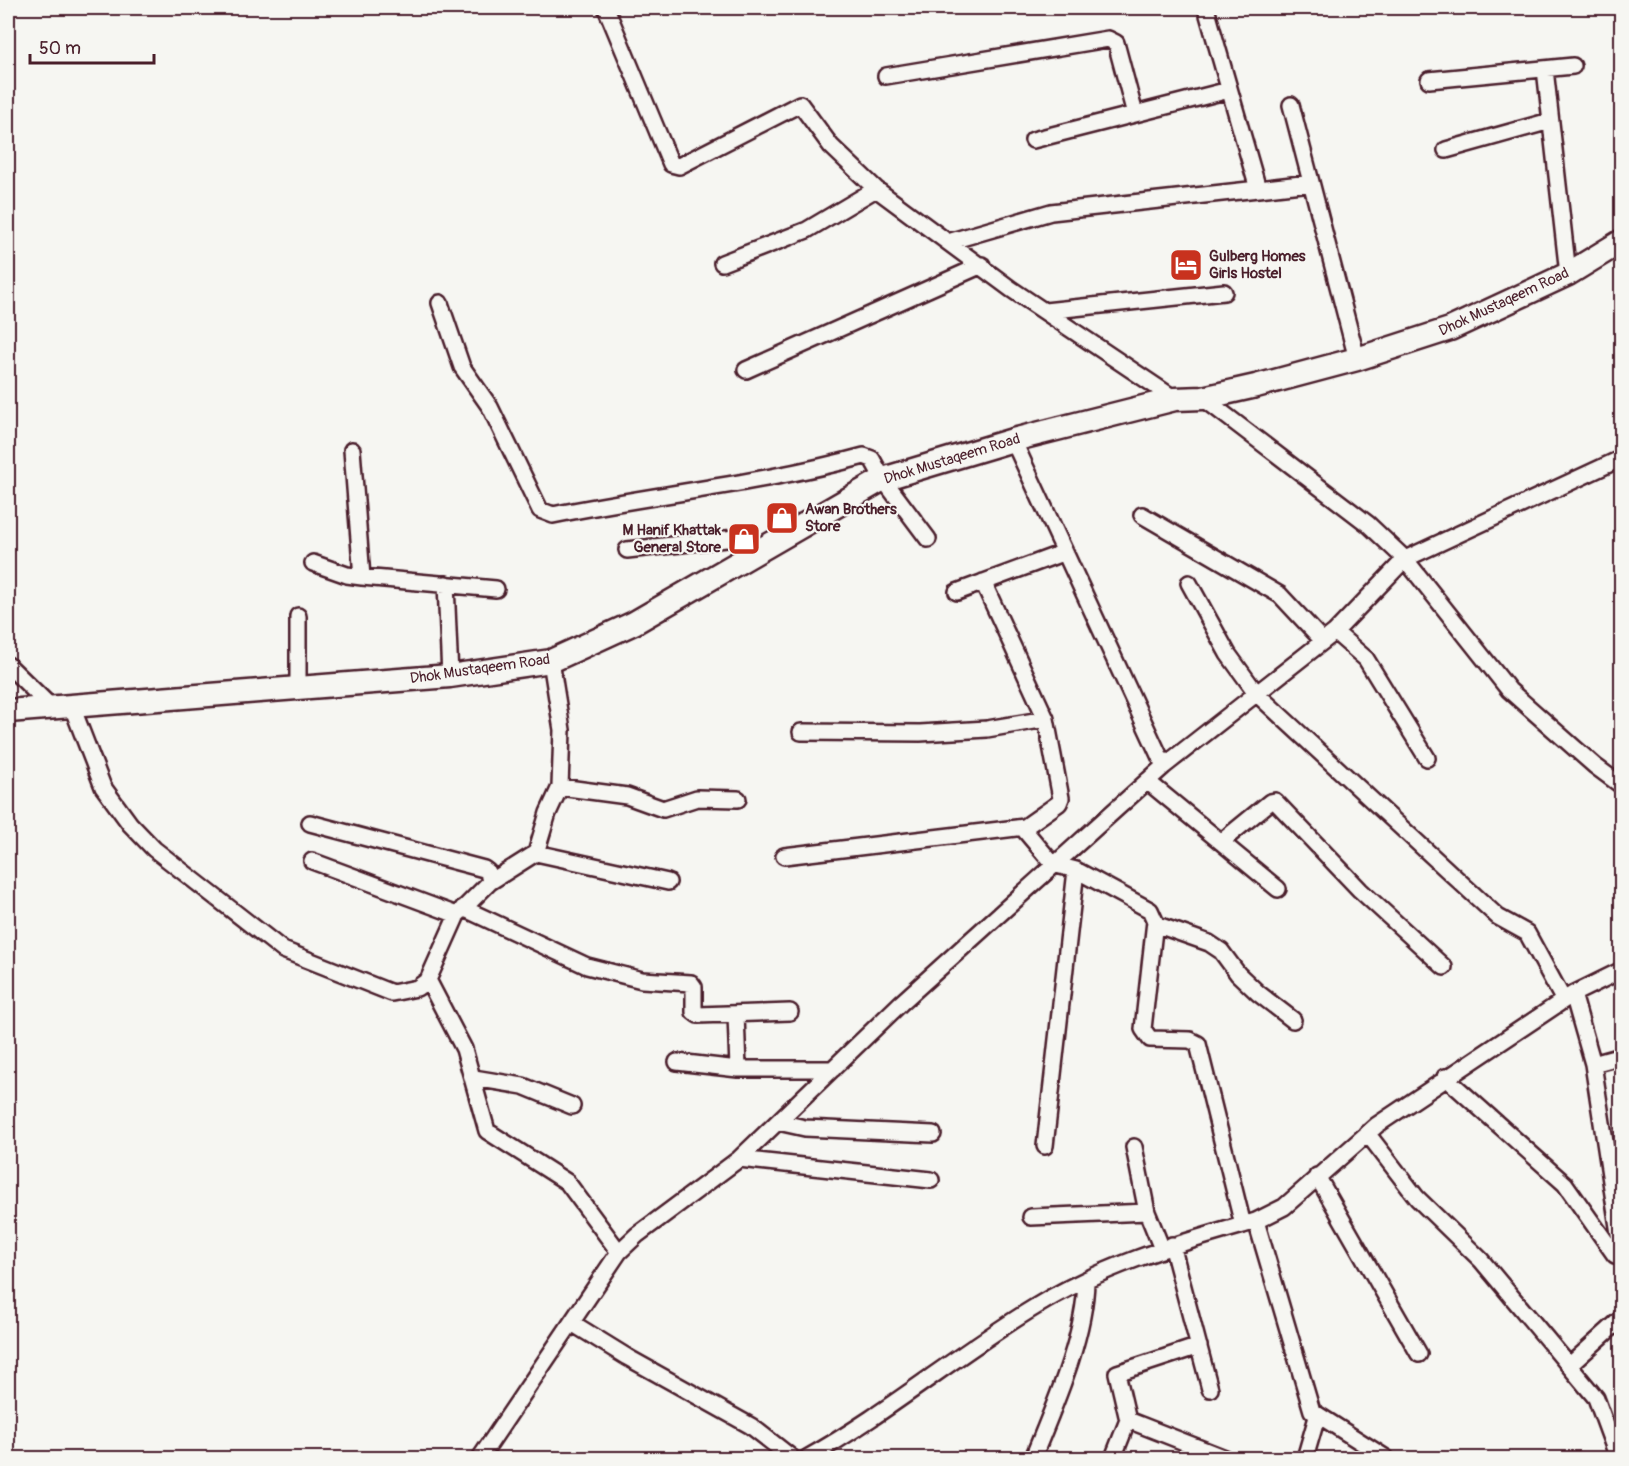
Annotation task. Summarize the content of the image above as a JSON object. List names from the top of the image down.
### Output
{
  "streets": {
    "street": ["Dhok Mustaqeem Road"]
  },
  "places": {
    "hotel": ["Gulberg Homes Girls Hostel"],
    "shop": ["Awan Brothers Store", "M Hanif Khattak General Store"]
  },
  "scale_bar": "50 m"
}
